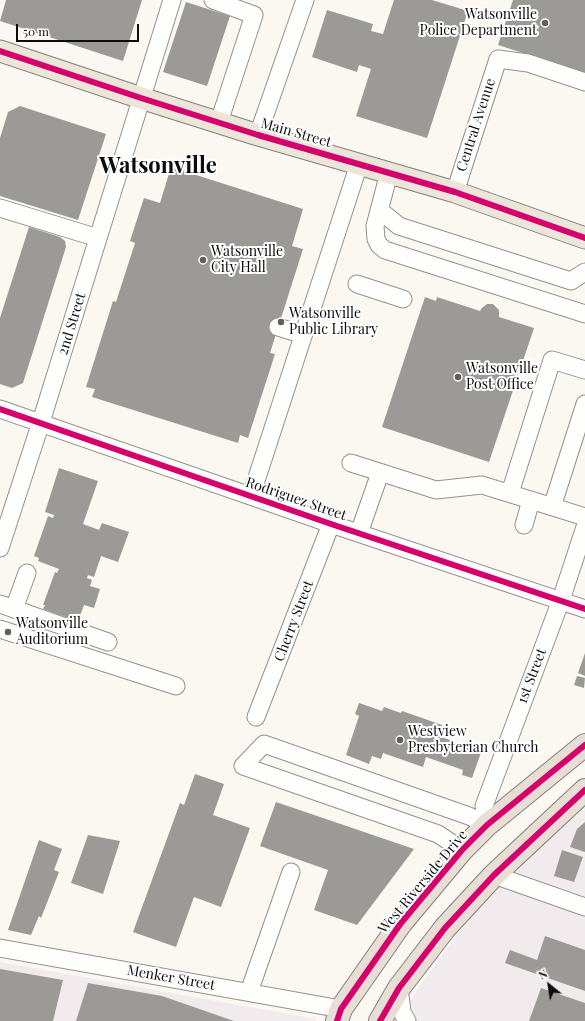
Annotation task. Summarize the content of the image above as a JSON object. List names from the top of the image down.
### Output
{
  "streets": {
    "highway": ["West Riverside Drive"],
    "main road": ["Main Street"],
    "street": [
      "Central Avenue",
      "2nd Street",
      "Rodriguez Street",
      "Cherry Street",
      "1st Street",
      "Menker Street"
    ]
  },
  "crossings": [
    ["Central Avenue", "Main Street"],
    ["Main Street", "2nd Street"],
    ["2nd Street", "Rodriguez Street"],
    ["Rodriguez Street", "Cherry Street"],
    ["Rodriguez Street", "1st Street"],
    ["1st Street", "West Riverside Drive"],
    ["West Riverside Drive", "Menker Street"]
  ],
  "districts": ["Watsonville"],
  "places": [
    "Watsonville Police Department",
    "Watsonville City Hall",
    "Watsonville Public Library",
    "Watsonville Post Office",
    "Watsonville Auditorium",
    "Westview Presbyterian Church"
  ],
  "scale_bar": "50 m",
  "north": "top left"
}
